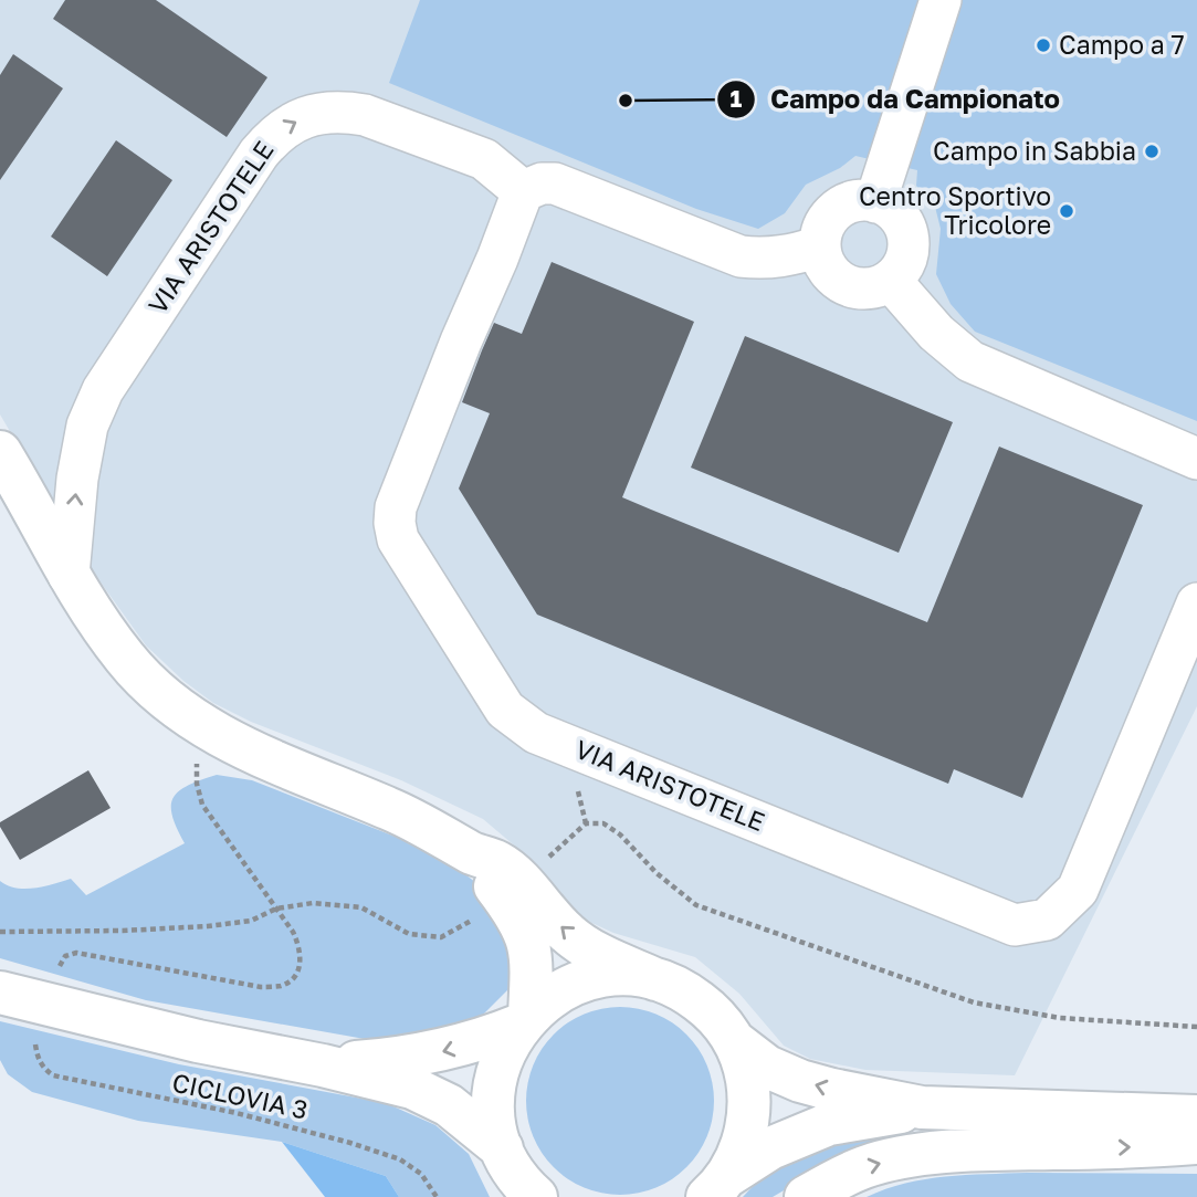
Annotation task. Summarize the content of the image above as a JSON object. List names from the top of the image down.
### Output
{
  "streets": {
    "street": ["VIA ARISTOTELE"],
    "path": ["CICLOVIA 3"]
  },
  "places": [
    "Campo a 7",
    "Campo da Campionato",
    "Campo in Sabbia",
    "Centro Sportivo Tricolore"
  ]
}
